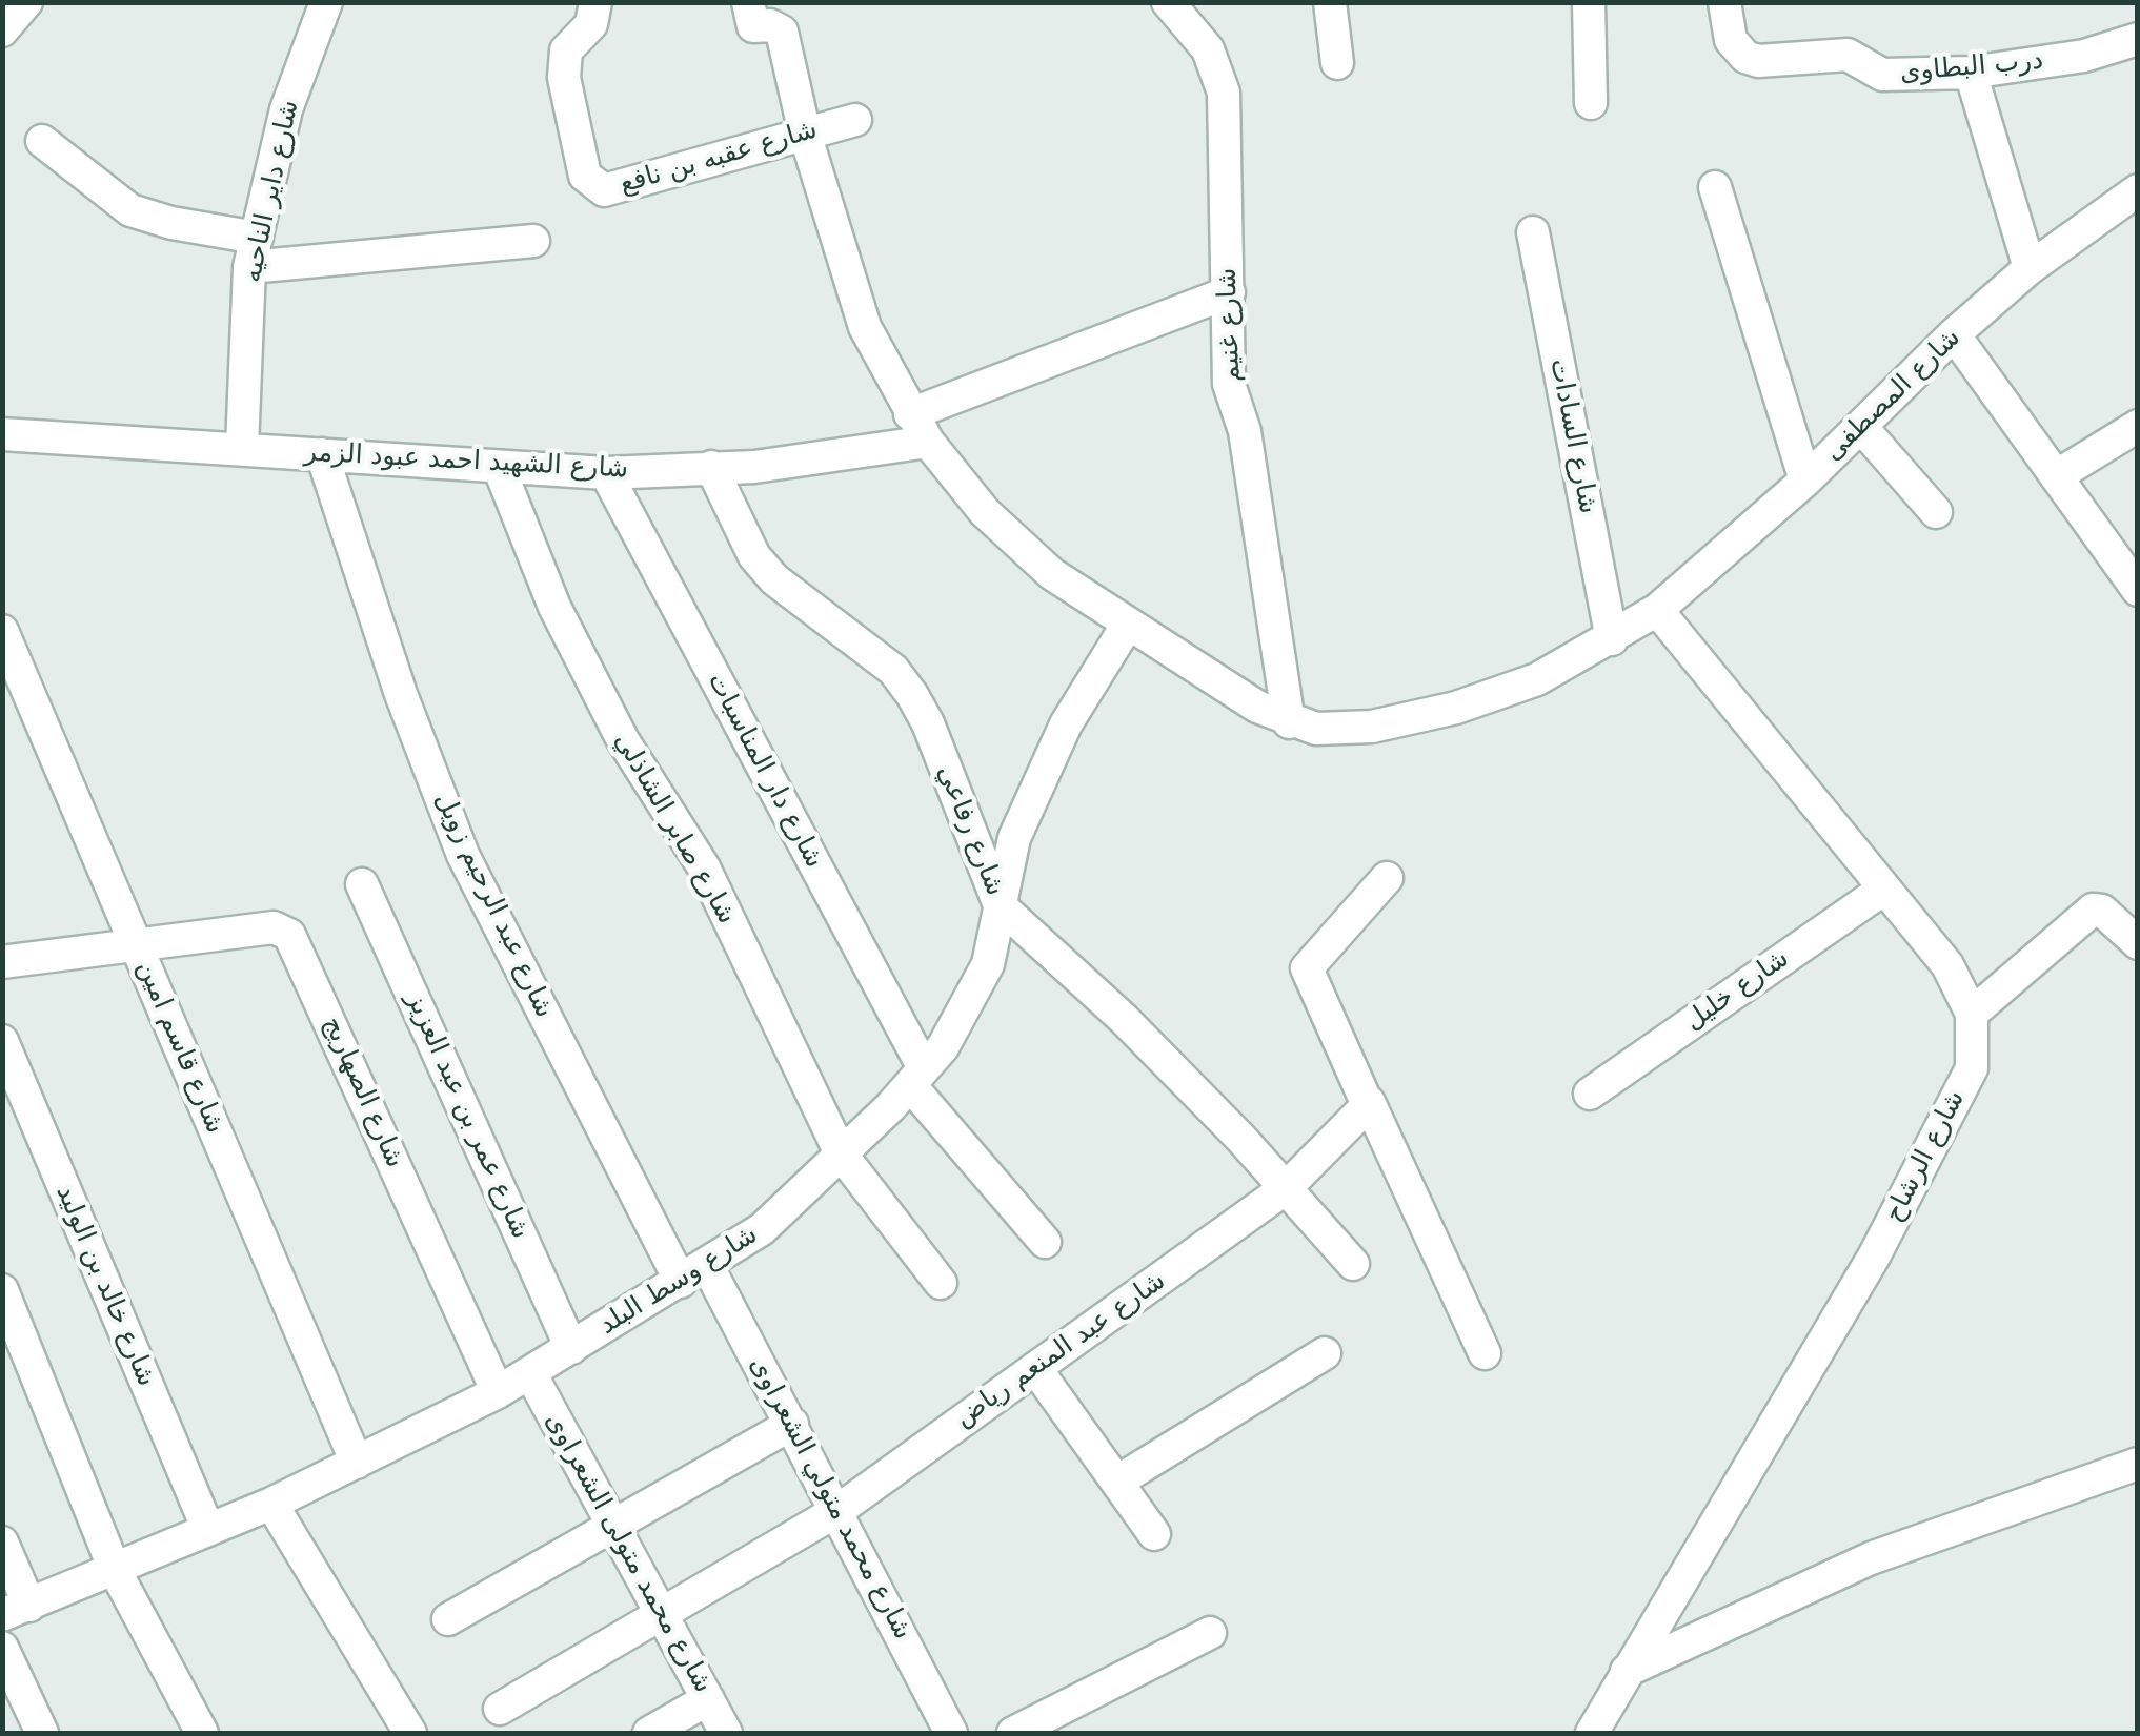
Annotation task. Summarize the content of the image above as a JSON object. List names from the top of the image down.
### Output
{
  "streets": {
    "street": [
      "درب البطاوى",
      "شارع عقبه بن نافع",
      "شارع داير الناحيه",
      "شارع غنيم",
      "شارع المصطفى",
      "شارع السادات",
      "شارع الشهيد احمد عبود الزمر",
      "شارع دار المناسبات",
      "شارع صابر الشاذلي",
      "شارع رفاعي",
      "شارع عبد الرحيم زويل",
      "شارع خليل",
      "شارع قاسم امين",
      "شارع الصهاريج",
      "شارع عمر بن عبد العزيز",
      "شارع الرشاح",
      "شارع وسط البلد",
      "شارع خالد بن الوليد",
      "شارع عبد المنعم رياض",
      "شارع محمد متولي الشعراوى",
      "شارع محمد متولى الشعراوى"
    ]
  },
  "crossings": [
    ["شارع داير الناحيه", "شارع الشهيد احمد عبود الزمر"],
    ["شارع غنيم", "شارع المصطفى"],
    ["شارع غنيم", "شارع الشهيد احمد عبود الزمر"],
    ["شارع المصطفى", "شارع السادات"],
    ["شارع المصطفى", "شارع الرشاح"],
    ["شارع الشهيد احمد عبود الزمر", "شارع دار المناسبات"],
    ["شارع الشهيد احمد عبود الزمر", "شارع صابر الشاذلي"],
    ["شارع الشهيد احمد عبود الزمر", "شارع رفاعي"],
    ["شارع الشهيد احمد عبود الزمر", "شارع عبد الرحيم زويل"],
    ["شارع دار المناسبات", "شارع وسط البلد"],
    ["شارع صابر الشاذلي", "شارع وسط البلد"],
    ["شارع رفاعي", "شارع وسط البلد"],
    ["شارع رفاعي", "شارع عبد المنعم رياض"],
    ["شارع عبد الرحيم زويل", "شارع وسط البلد"],
    ["شارع عبد الرحيم زويل", "شارع محمد متولي الشعراوى"],
    ["شارع خليل", "شارع الرشاح"],
    ["شارع قاسم امين", "شارع الصهاريج"],
    ["شارع قاسم امين", "شارع وسط البلد"],
    ["شارع الصهاريج", "شارع وسط البلد"],
    ["شارع عمر بن عبد العزيز", "شارع وسط البلد"],
    ["شارع وسط البلد", "شارع خالد بن الوليد"],
    ["شارع وسط البلد", "شارع محمد متولي الشعراوى"],
    ["شارع وسط البلد", "شارع محمد متولى الشعراوى"],
    ["شارع عبد المنعم رياض", "شارع محمد متولي الشعراوى"],
    ["شارع عبد المنعم رياض", "شارع محمد متولى الشعراوى"]
  ]
}
